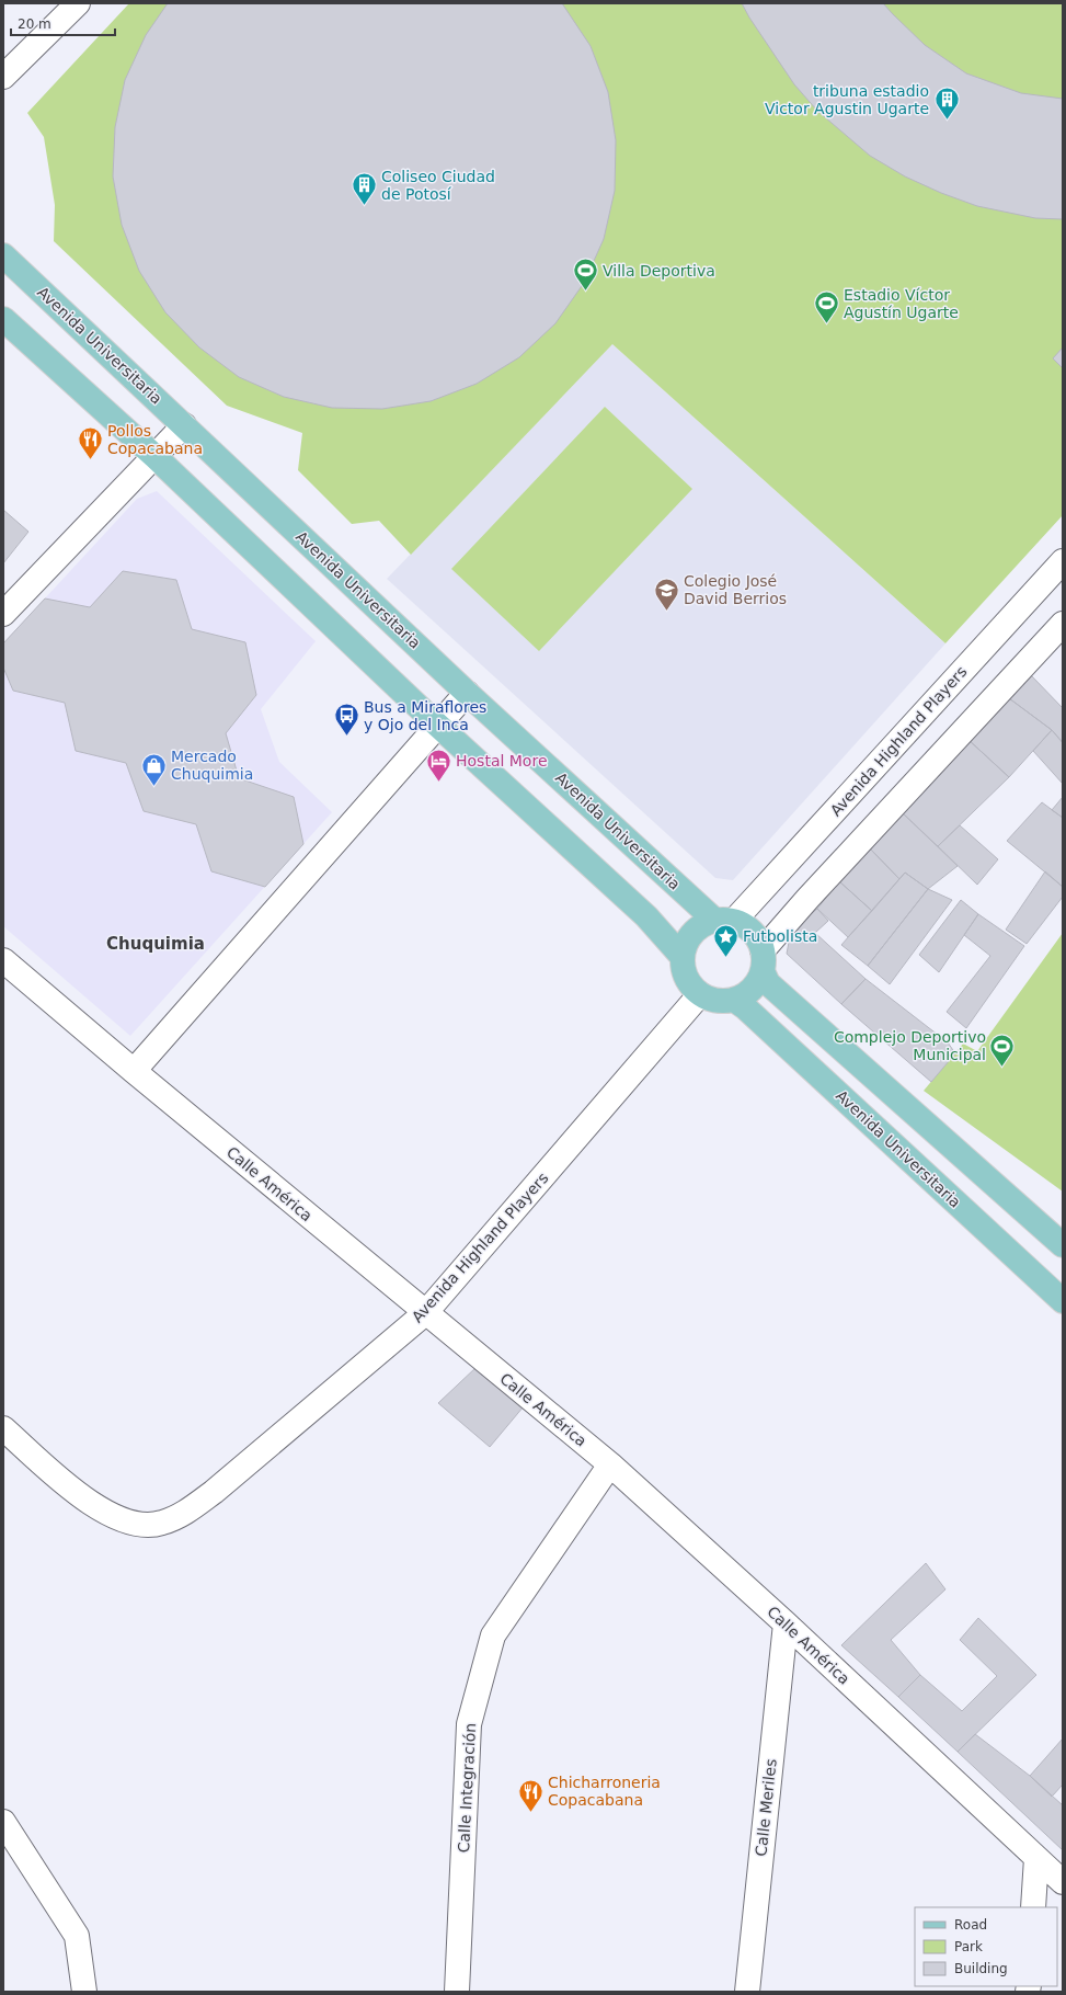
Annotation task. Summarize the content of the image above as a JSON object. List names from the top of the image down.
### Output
{
  "streets": {
    "main road": ["Avenida Universitaria"],
    "street": [
      "Avenida Highland Players",
      "Calle América",
      "Calle Integración",
      "Calle Meriles"
    ]
  },
  "crossings": [
    ["Avenida Universitaria", "Avenida Highland Players"],
    ["Avenida Highland Players", "Calle América"],
    ["Calle América", "Calle Integración"],
    ["Calle América", "Calle Meriles"]
  ],
  "districts": ["Chuquimia"],
  "places": {
    "building": ["tribuna estadio Victor Agustin Ugarte", "Coliseo Ciudad de Potosí"],
    "sports": ["Villa Deportiva", "Estadio Víctor Agustín Ugarte", "Complejo Deportivo Municipal"],
    "restaurant": ["Pollos Copacabana", "Chicharroneria Copacabana"],
    "school or university": ["Colegio José David Berrios"],
    "bus stop": ["Bus a Miraflores y Ojo del Inca"],
    "hotel": ["Hostal More"],
    "shop": ["Mercado Chuquimia"],
    "place": ["Futbolista"]
  },
  "legend": ["Road", "Park", "Building"],
  "scale_bar": "20 m"
}
